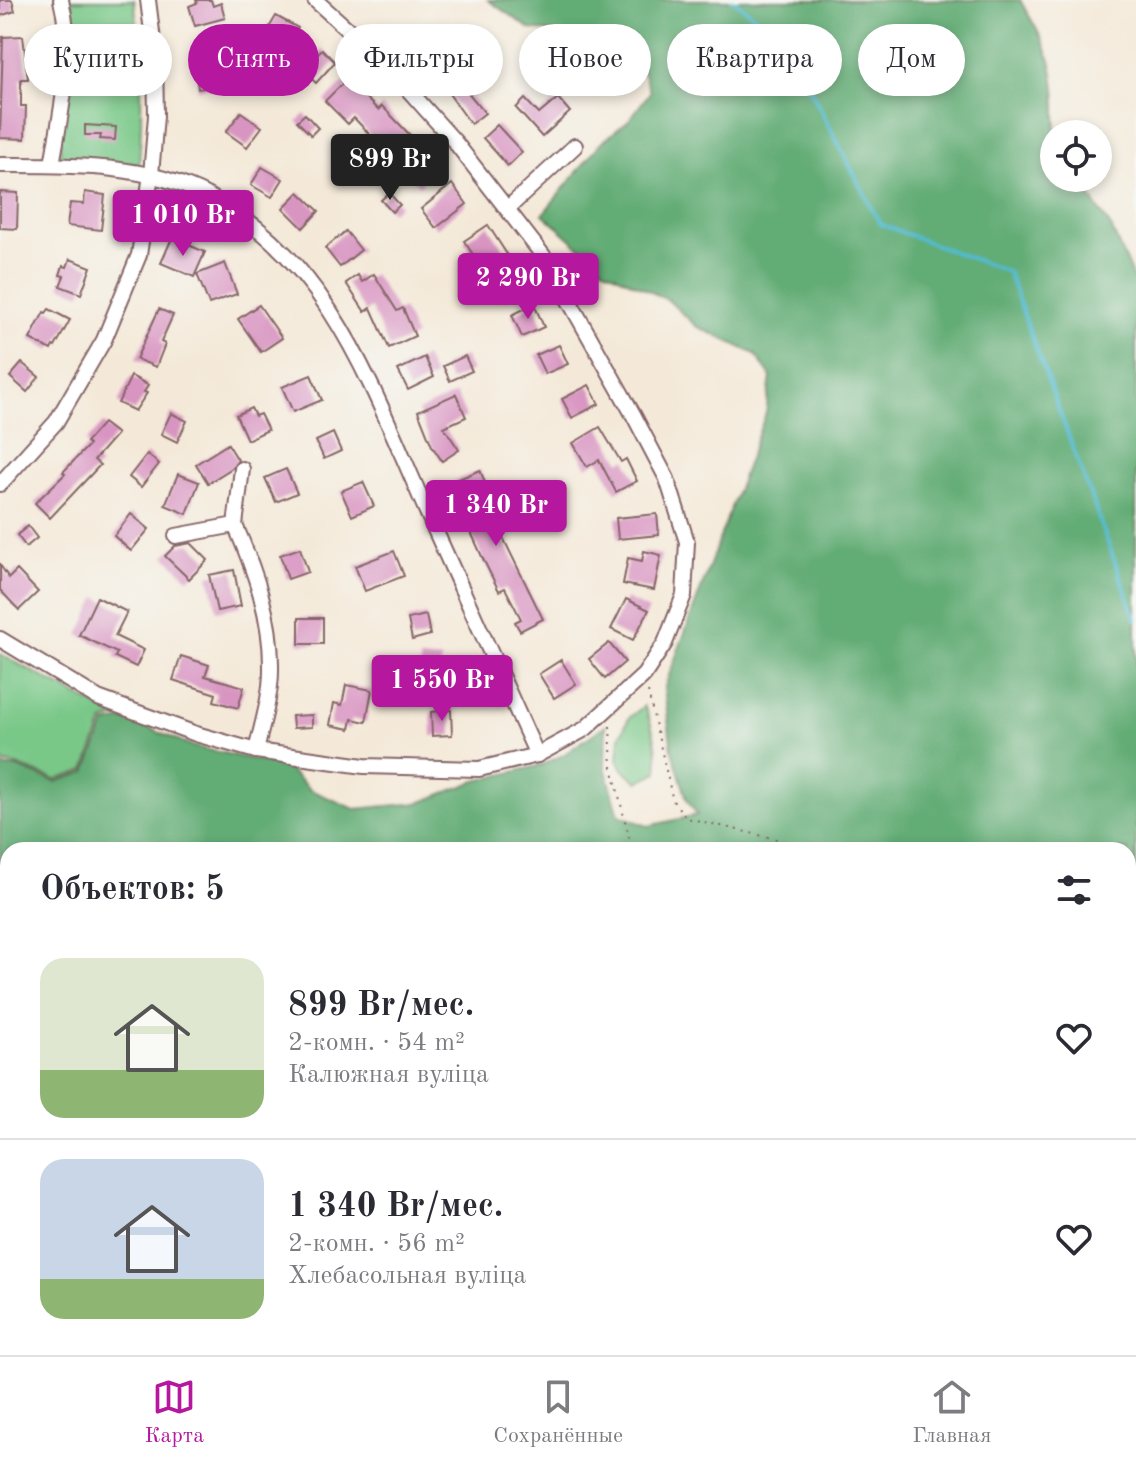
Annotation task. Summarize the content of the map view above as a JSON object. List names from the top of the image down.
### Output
{
  "page": {
    "chip": [
      "Купить",
      "Снять",
      "Фильтры",
      "Новое",
      "Квартира",
      "Дом"
    ],
    "price": [
      "899 Br",
      "1 010 Br",
      "2 290 Br",
      "1 340 Br",
      "1 550 Br"
    ],
    "heading": "Объектов: 5",
    "list": [
      {
        "name": "899 Br/мес.",
        "note": "2-комн. · 54 m² · Калюжная вуліца"
      },
      {
        "name": "1 340 Br/мес.",
        "note": "2-комн. · 56 m² · Хлебасольная вуліца"
      }
    ],
    "tabs": ["Карта", "Сохранённые", "Главная"]
  }
}
